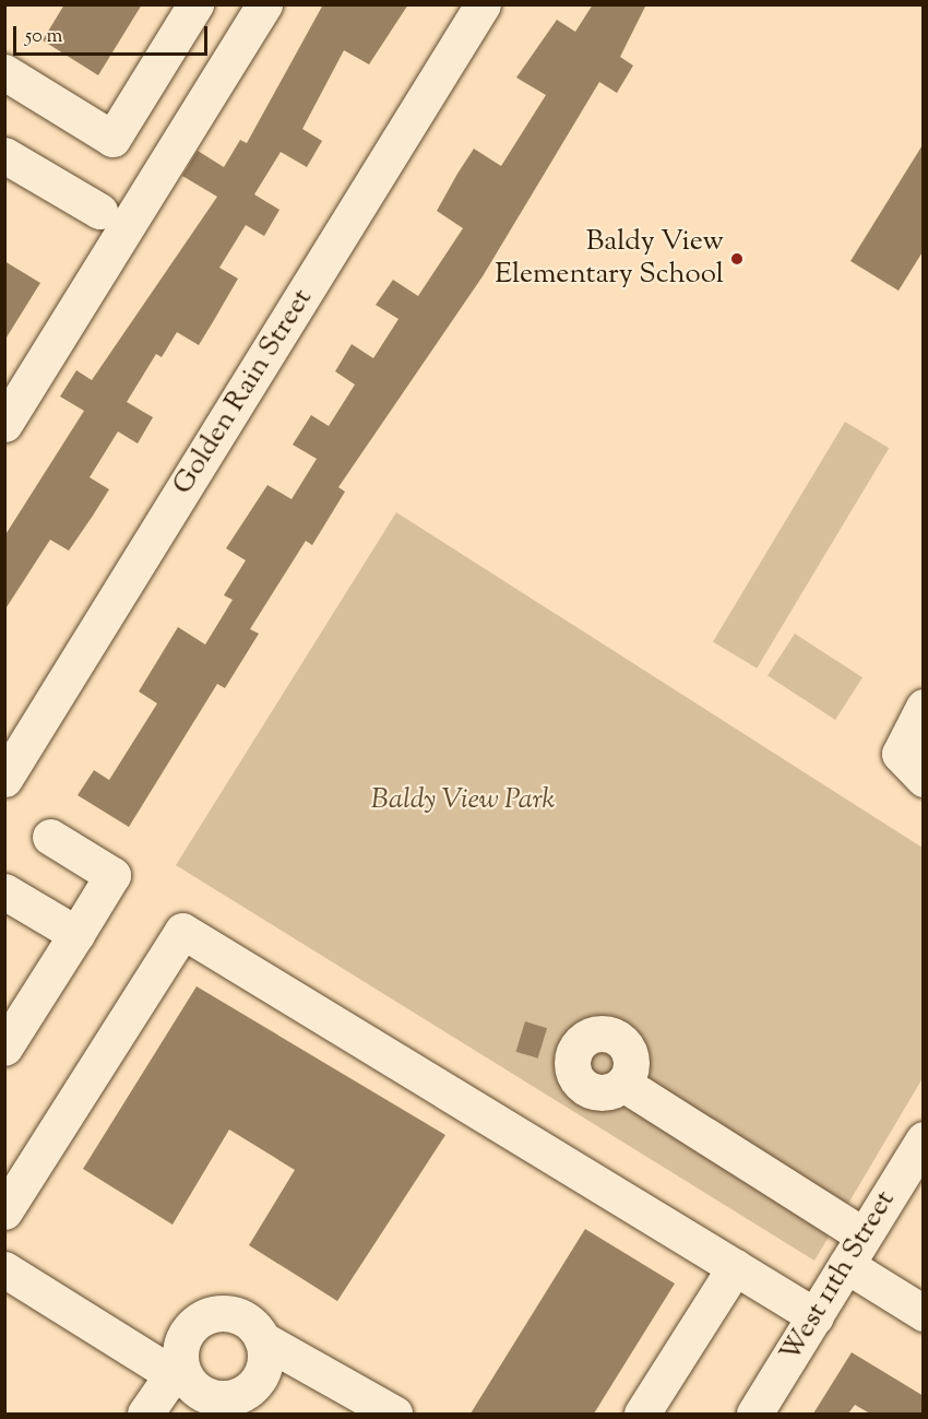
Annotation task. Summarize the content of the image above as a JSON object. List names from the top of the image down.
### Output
{
  "streets": {
    "street": ["Golden Rain Street", "West 11th Street"]
  },
  "parks": ["Baldy View Park"],
  "places": ["Baldy View Elementary School"],
  "scale_bar": "50 m"
}
